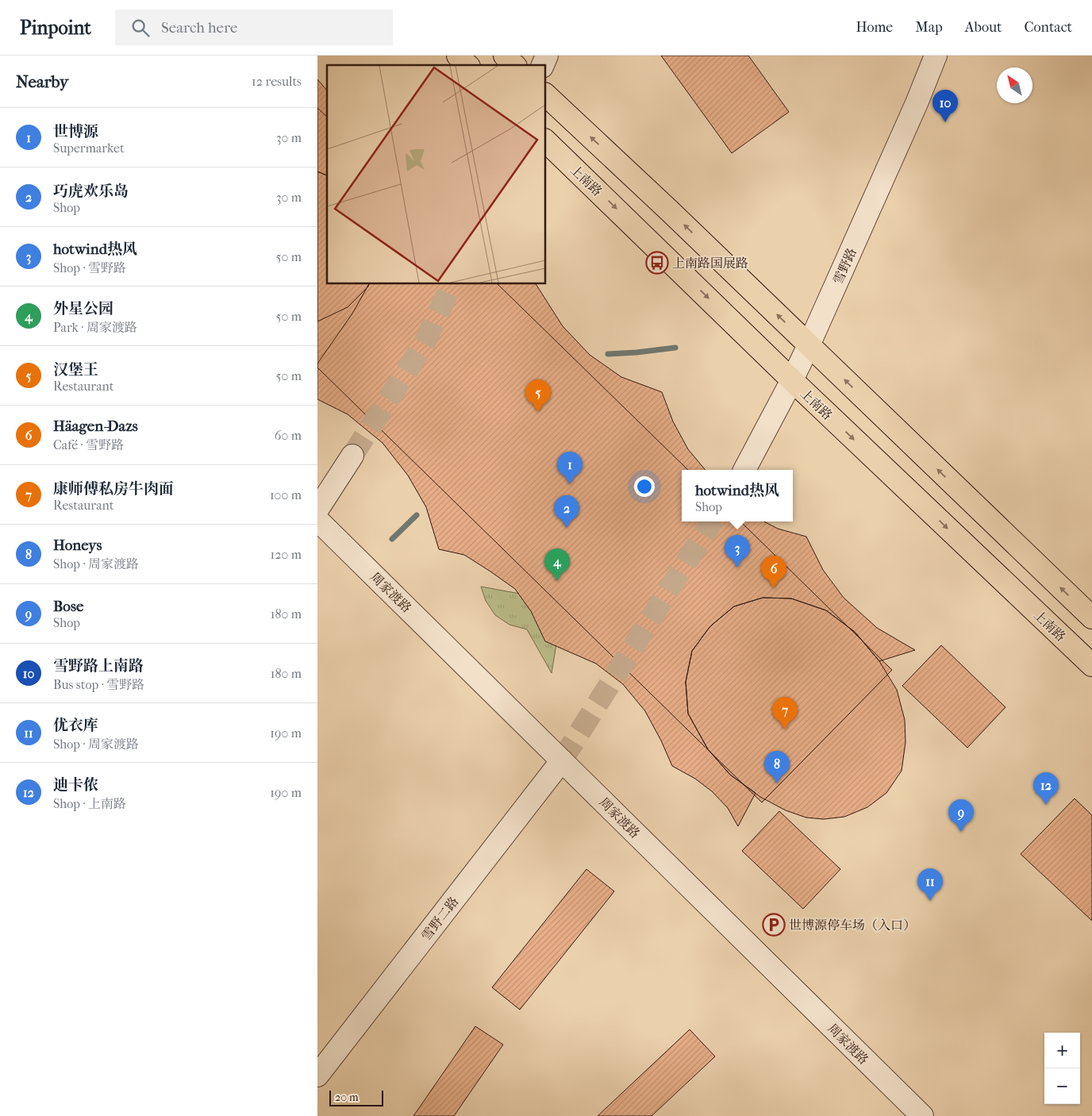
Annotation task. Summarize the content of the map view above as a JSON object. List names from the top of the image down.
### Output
{
  "streets": {
    "main road": ["上南路"],
    "street": ["雪野路", "周家渡路", "雪野二路"]
  },
  "crossings": [
    ["上南路", "雪野路"],
    ["周家渡路", "雪野二路"]
  ],
  "places": {
    "bus stop": ["上南路国展路"],
    "parking": ["世博源停车场（入口）"]
  },
  "scale_bar": "20 m",
  "north": "top left",
  "page": {
    "header": "Pinpoint",
    "search": "Search here",
    "nav": [
      "Home",
      "Map",
      "About",
      "Contact"
    ],
    "heading": ["Nearby", "12 results"],
    "pins": [
      "10",
      "5",
      "1",
      "2",
      "3",
      "4",
      "6",
      "7",
      "8",
      "12",
      "9",
      "11"
    ],
    "list": [
      {
        "mark": "1",
        "name": "世博源",
        "note": "Supermarket",
        "value": "30 m"
      },
      {
        "mark": "2",
        "name": "巧虎欢乐岛",
        "note": "Shop",
        "value": "30 m"
      },
      {
        "mark": "3",
        "name": "hotwind热风",
        "note": "Shop · 雪野路",
        "value": "50 m"
      },
      {
        "mark": "4",
        "name": "外星公园",
        "note": "Park · 周家渡路",
        "value": "50 m"
      },
      {
        "mark": "5",
        "name": "汉堡王",
        "note": "Restaurant",
        "value": "50 m"
      },
      {
        "mark": "6",
        "name": "Häagen-Dazs",
        "note": "Café · 雪野路",
        "value": "60 m"
      },
      {
        "mark": "7",
        "name": "康师傅私房牛肉面",
        "note": "Restaurant",
        "value": "100 m"
      },
      {
        "mark": "8",
        "name": "Honeys",
        "note": "Shop · 周家渡路",
        "value": "120 m"
      },
      {
        "mark": "9",
        "name": "Bose",
        "note": "Shop",
        "value": "180 m"
      },
      {
        "mark": "10",
        "name": "雪野路上南路",
        "note": "Bus stop · 雪野路",
        "value": "180 m"
      },
      {
        "mark": "11",
        "name": "优衣库",
        "note": "Shop · 周家渡路",
        "value": "190 m"
      },
      {
        "mark": "12",
        "name": "迪卡侬",
        "note": "Shop · 上南路",
        "value": "190 m"
      }
    ],
    "popup": ["hotwind热风", "Shop"],
    "map_buttons": ["+", "−"],
    "scale": "20 m"
  }
}
